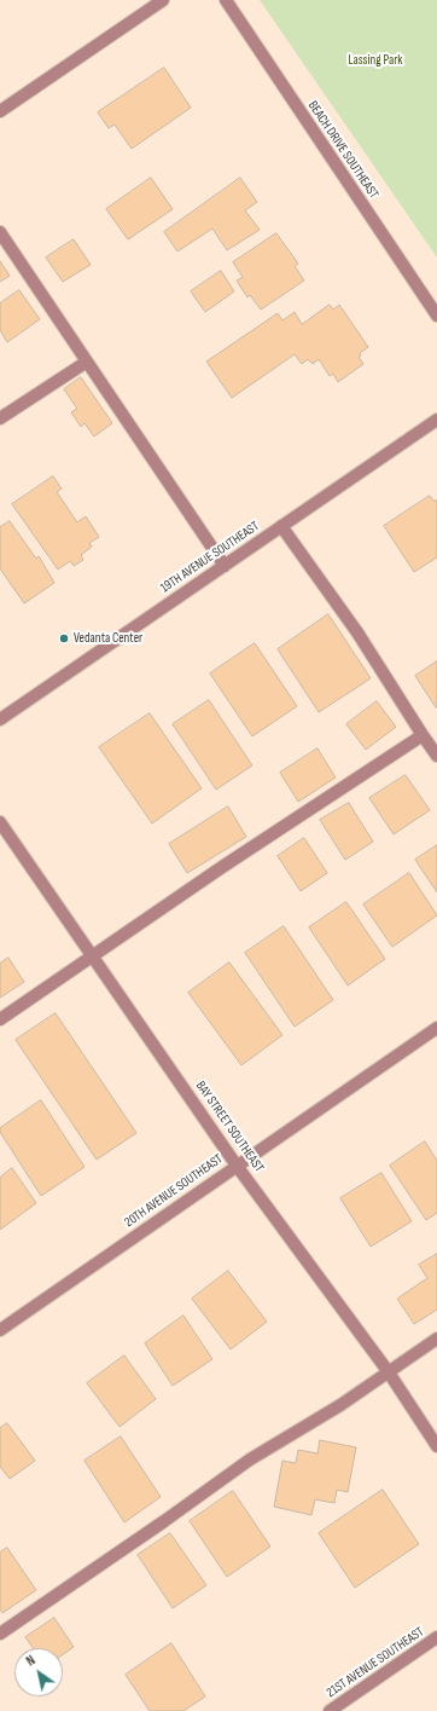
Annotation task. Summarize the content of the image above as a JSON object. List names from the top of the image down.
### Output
{
  "streets": {
    "street": [
      "BEACH DRIVE SOUTHEAST",
      "19TH AVENUE SOUTHEAST",
      "BAY STREET SOUTHEAST",
      "20TH AVENUE SOUTHEAST",
      "21ST AVENUE SOUTHEAST"
    ]
  },
  "crossings": [
    ["BAY STREET SOUTHEAST", "20TH AVENUE SOUTHEAST"]
  ],
  "parks": ["Lassing Park"],
  "places": ["Vedanta Center"],
  "north": "top left"
}
